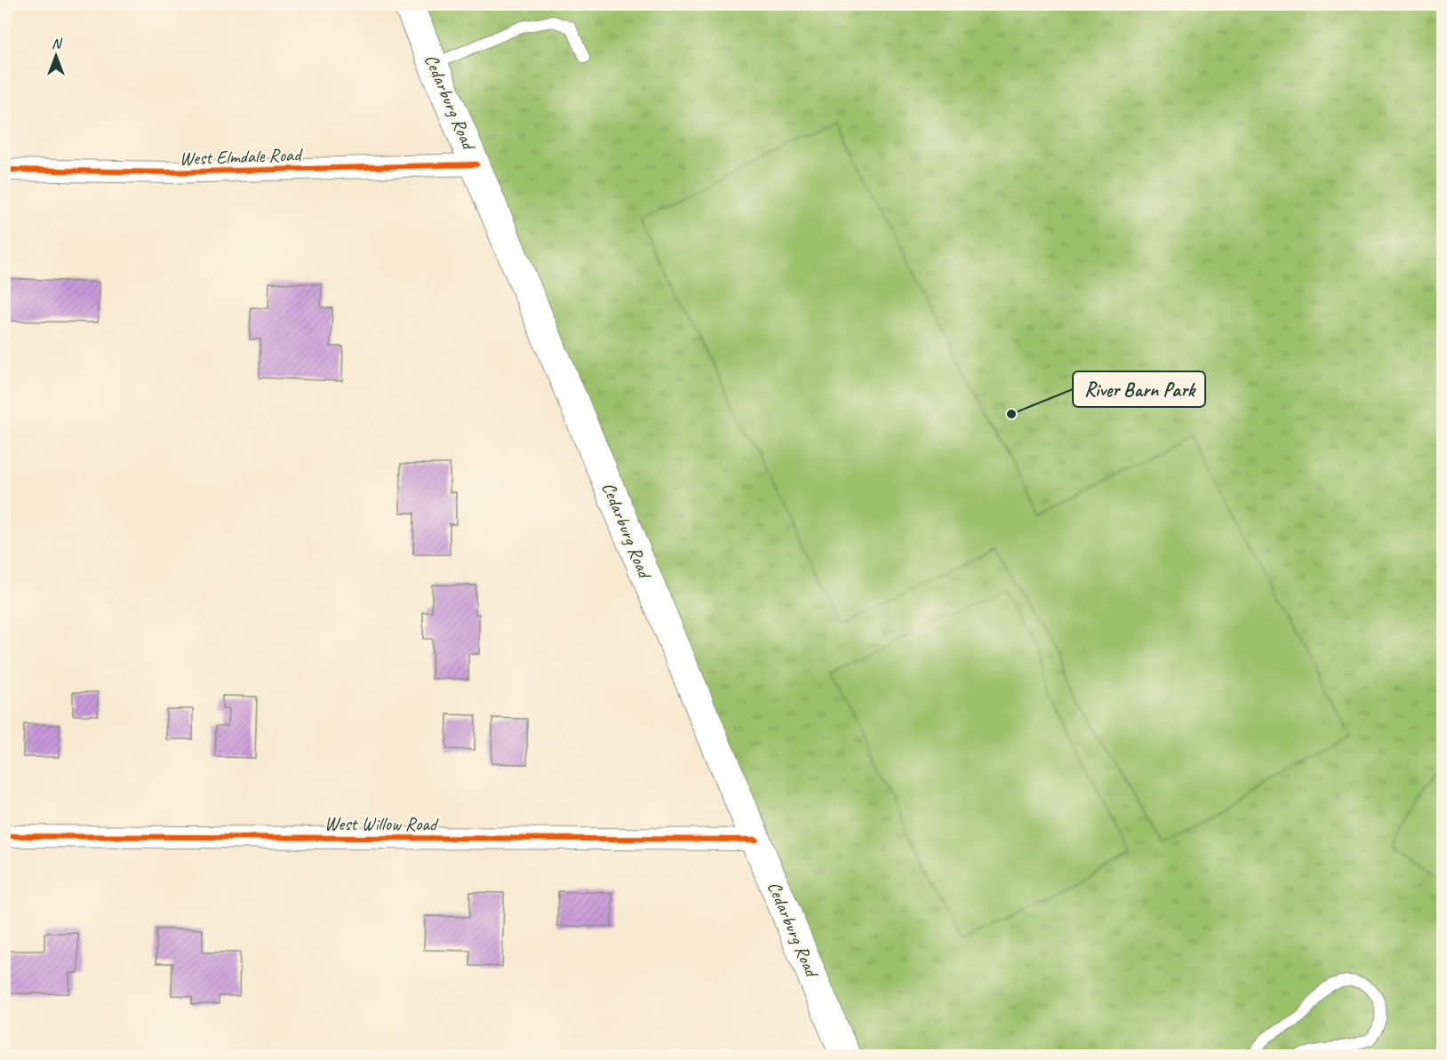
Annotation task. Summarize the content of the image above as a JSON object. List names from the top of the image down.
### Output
{
  "streets": {
    "main road": ["Cedarburg Road"],
    "street": ["West Elmdale Road", "West Willow Road"]
  },
  "crossings": [
    ["Cedarburg Road", "West Elmdale Road"],
    ["Cedarburg Road", "West Willow Road"]
  ],
  "places": ["River Barn Park"],
  "north": "top"
}
